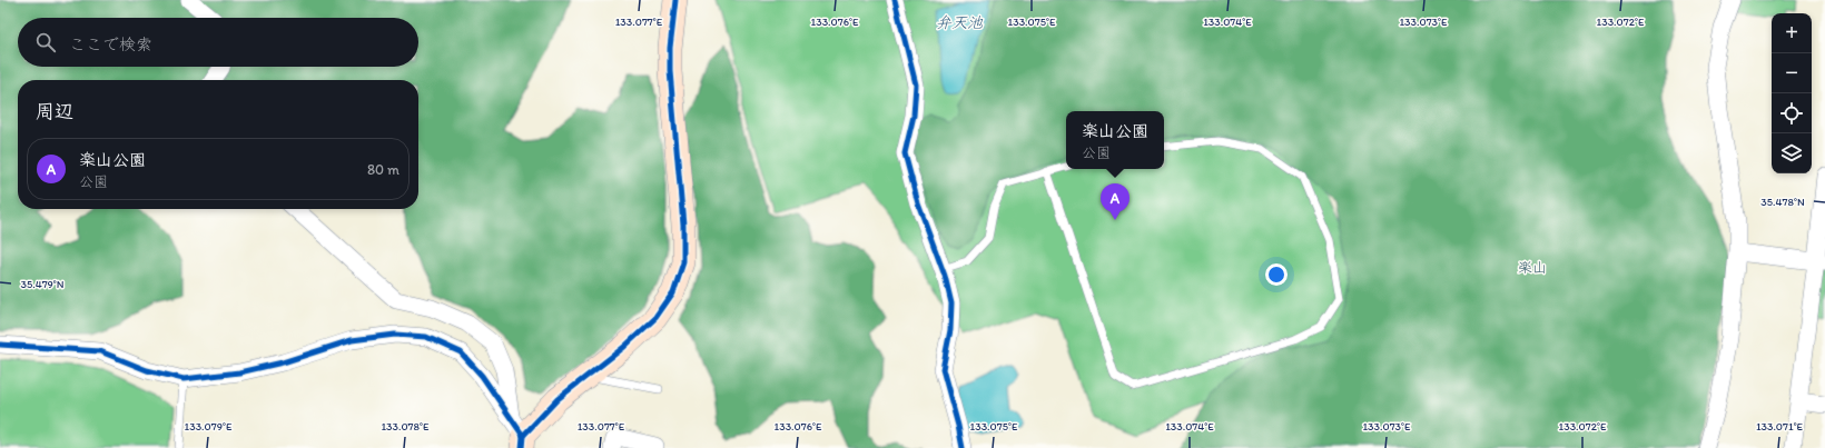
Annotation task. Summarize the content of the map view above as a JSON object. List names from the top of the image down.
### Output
{
  "water": ["弁天池"],
  "parks": ["楽山"],
  "page": {
    "map_buttons": ["+", "−"],
    "search": "ここで検索",
    "heading": "周辺",
    "popup": ["楽山公園", "公園"],
    "list": [
      {
        "mark": "A",
        "name": "楽山公園",
        "note": "公園",
        "value": "80 m"
      }
    ],
    "pins": "A"
  },
  "coordinates": [
    "133.077°E",
    "133.076°E",
    "133.075°E",
    "133.074°E",
    "133.073°E",
    "133.072°E",
    "35.478°N",
    "35.479°N",
    "133.079°E",
    "133.078°E",
    "133.071°E"
  ]
}
